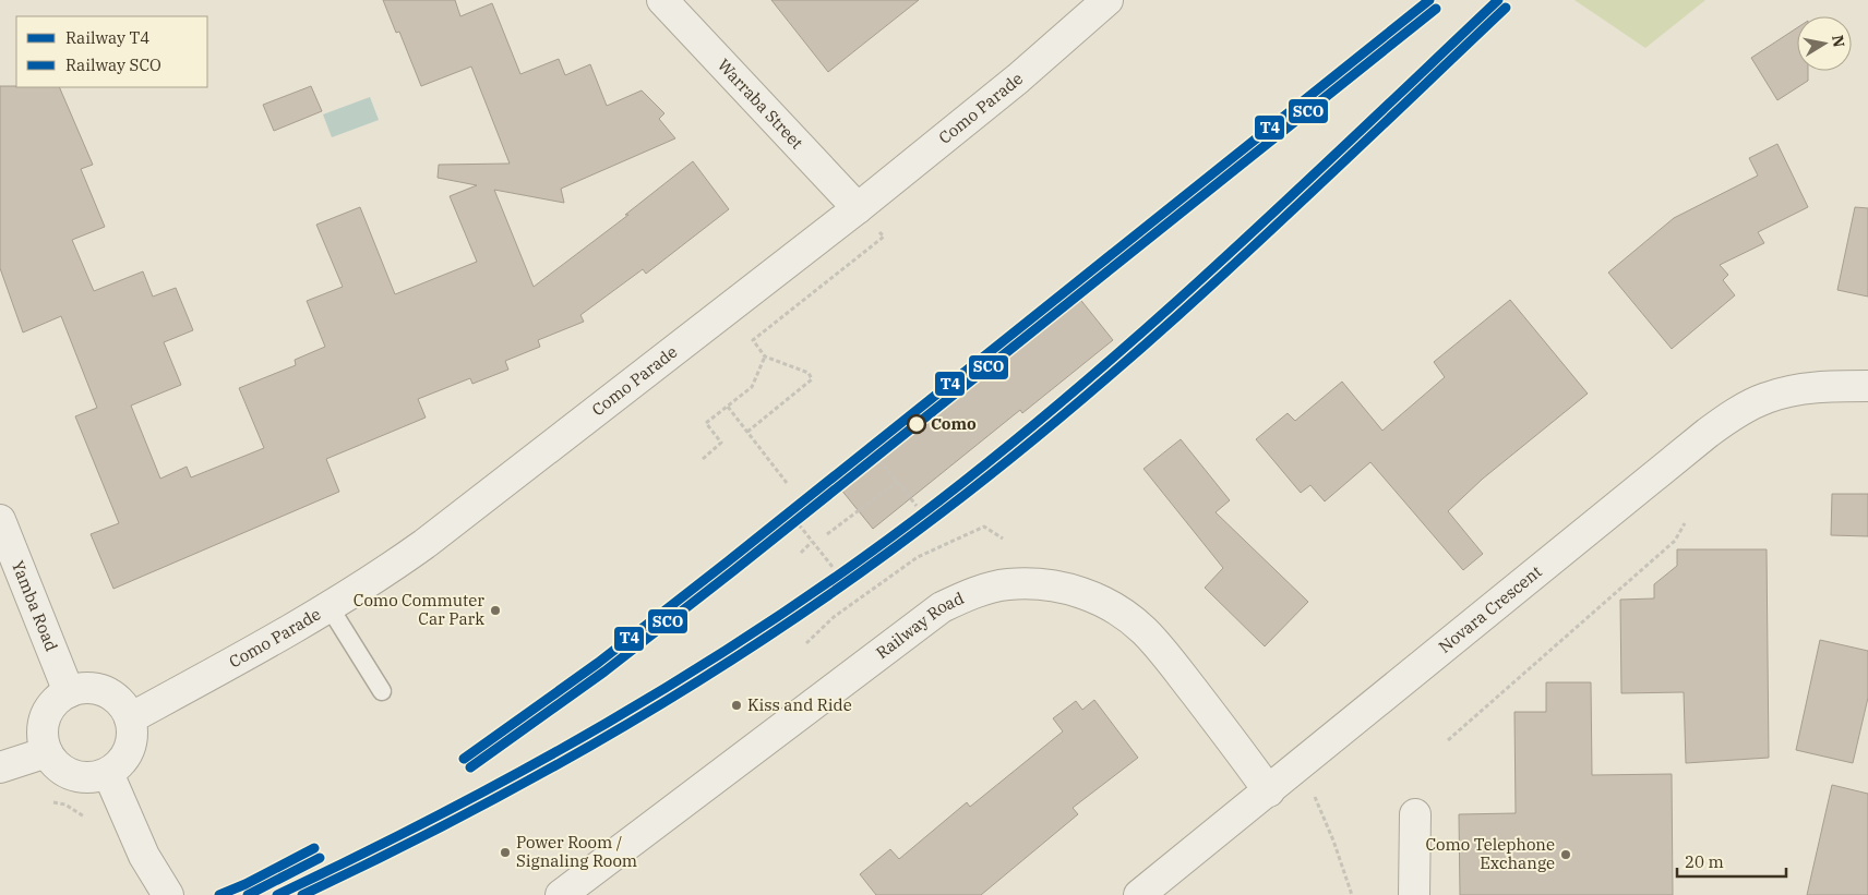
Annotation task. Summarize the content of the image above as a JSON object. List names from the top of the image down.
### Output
{
  "streets": {
    "street": [
      "Warraba Street",
      "Como Parade",
      "Yamba Road",
      "Novara Crescent",
      "Railway Road"
    ]
  },
  "crossings": [
    ["Warraba Street", "Como Parade"],
    ["Como Parade", "Yamba Road"],
    ["Novara Crescent", "Railway Road"]
  ],
  "places": [
    "Como",
    "Como Commuter Car Park",
    "Kiss and Ride",
    "Power Room / Signaling Room",
    "Como Telephone Exchange"
  ],
  "lines": ["rail line T4", "rail line SCO"],
  "legend": ["Railway T4", "Railway SCO"],
  "scale_bar": "20 m",
  "north": "right"
}
